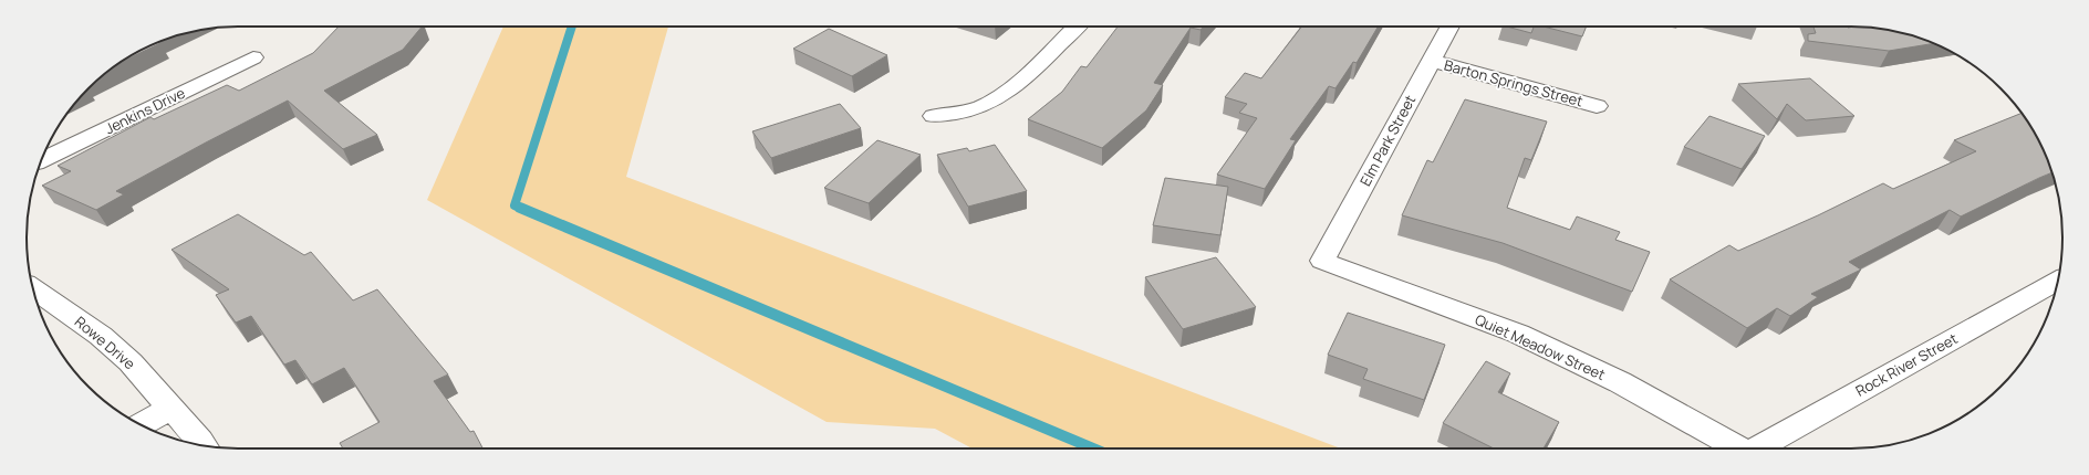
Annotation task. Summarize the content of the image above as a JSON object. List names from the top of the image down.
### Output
{
  "streets": {
    "street": [
      "Barton Springs Street",
      "Jenkins Drive",
      "Elm Park Street",
      "Rowe Drive",
      "Quiet Meadow Street",
      "Rock River Street"
    ]
  },
  "crossings": [
    ["Barton Springs Street", "Elm Park Street"],
    ["Elm Park Street", "Quiet Meadow Street"]
  ]
}
